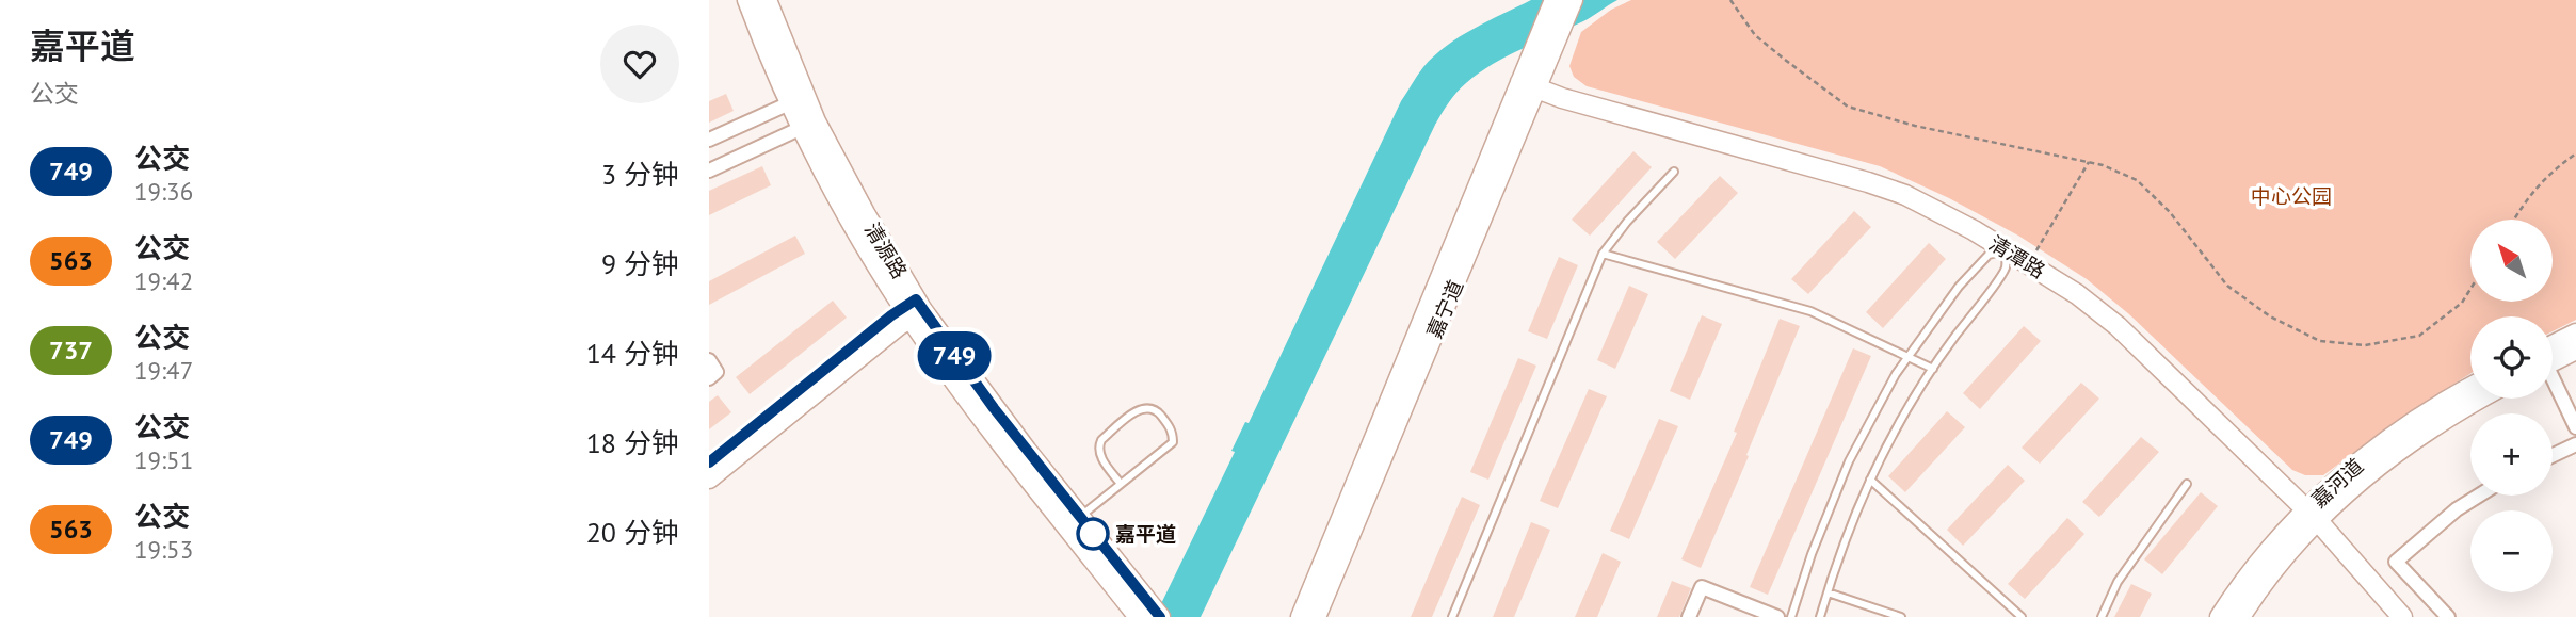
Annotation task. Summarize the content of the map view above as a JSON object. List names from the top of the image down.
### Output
{
  "streets": {
    "street": [
      "清源路",
      "清潭路",
      "嘉宁道",
      "嘉河道"
    ]
  },
  "crossings": [
    ["清潭路", "嘉宁道"],
    ["清潭路", "嘉河道"]
  ],
  "parks": ["中心公园"],
  "places": ["嘉平道"],
  "lines": ["bus line 749"],
  "north": "top left",
  "page": {
    "heading": ["嘉平道", "公交"],
    "on_map": "749",
    "list": [
      {
        "mark": "749",
        "name": "公交",
        "note": "19:36",
        "value": "3 分钟"
      },
      {
        "mark": "563",
        "name": "公交",
        "note": "19:42",
        "value": "9 分钟"
      },
      {
        "mark": "737",
        "name": "公交",
        "note": "19:47",
        "value": "14 分钟"
      },
      {
        "mark": "749",
        "name": "公交",
        "note": "19:51",
        "value": "18 分钟"
      },
      {
        "mark": "563",
        "name": "公交",
        "note": "19:53",
        "value": "20 分钟"
      }
    ],
    "map_buttons": ["+", "−"]
  }
}
